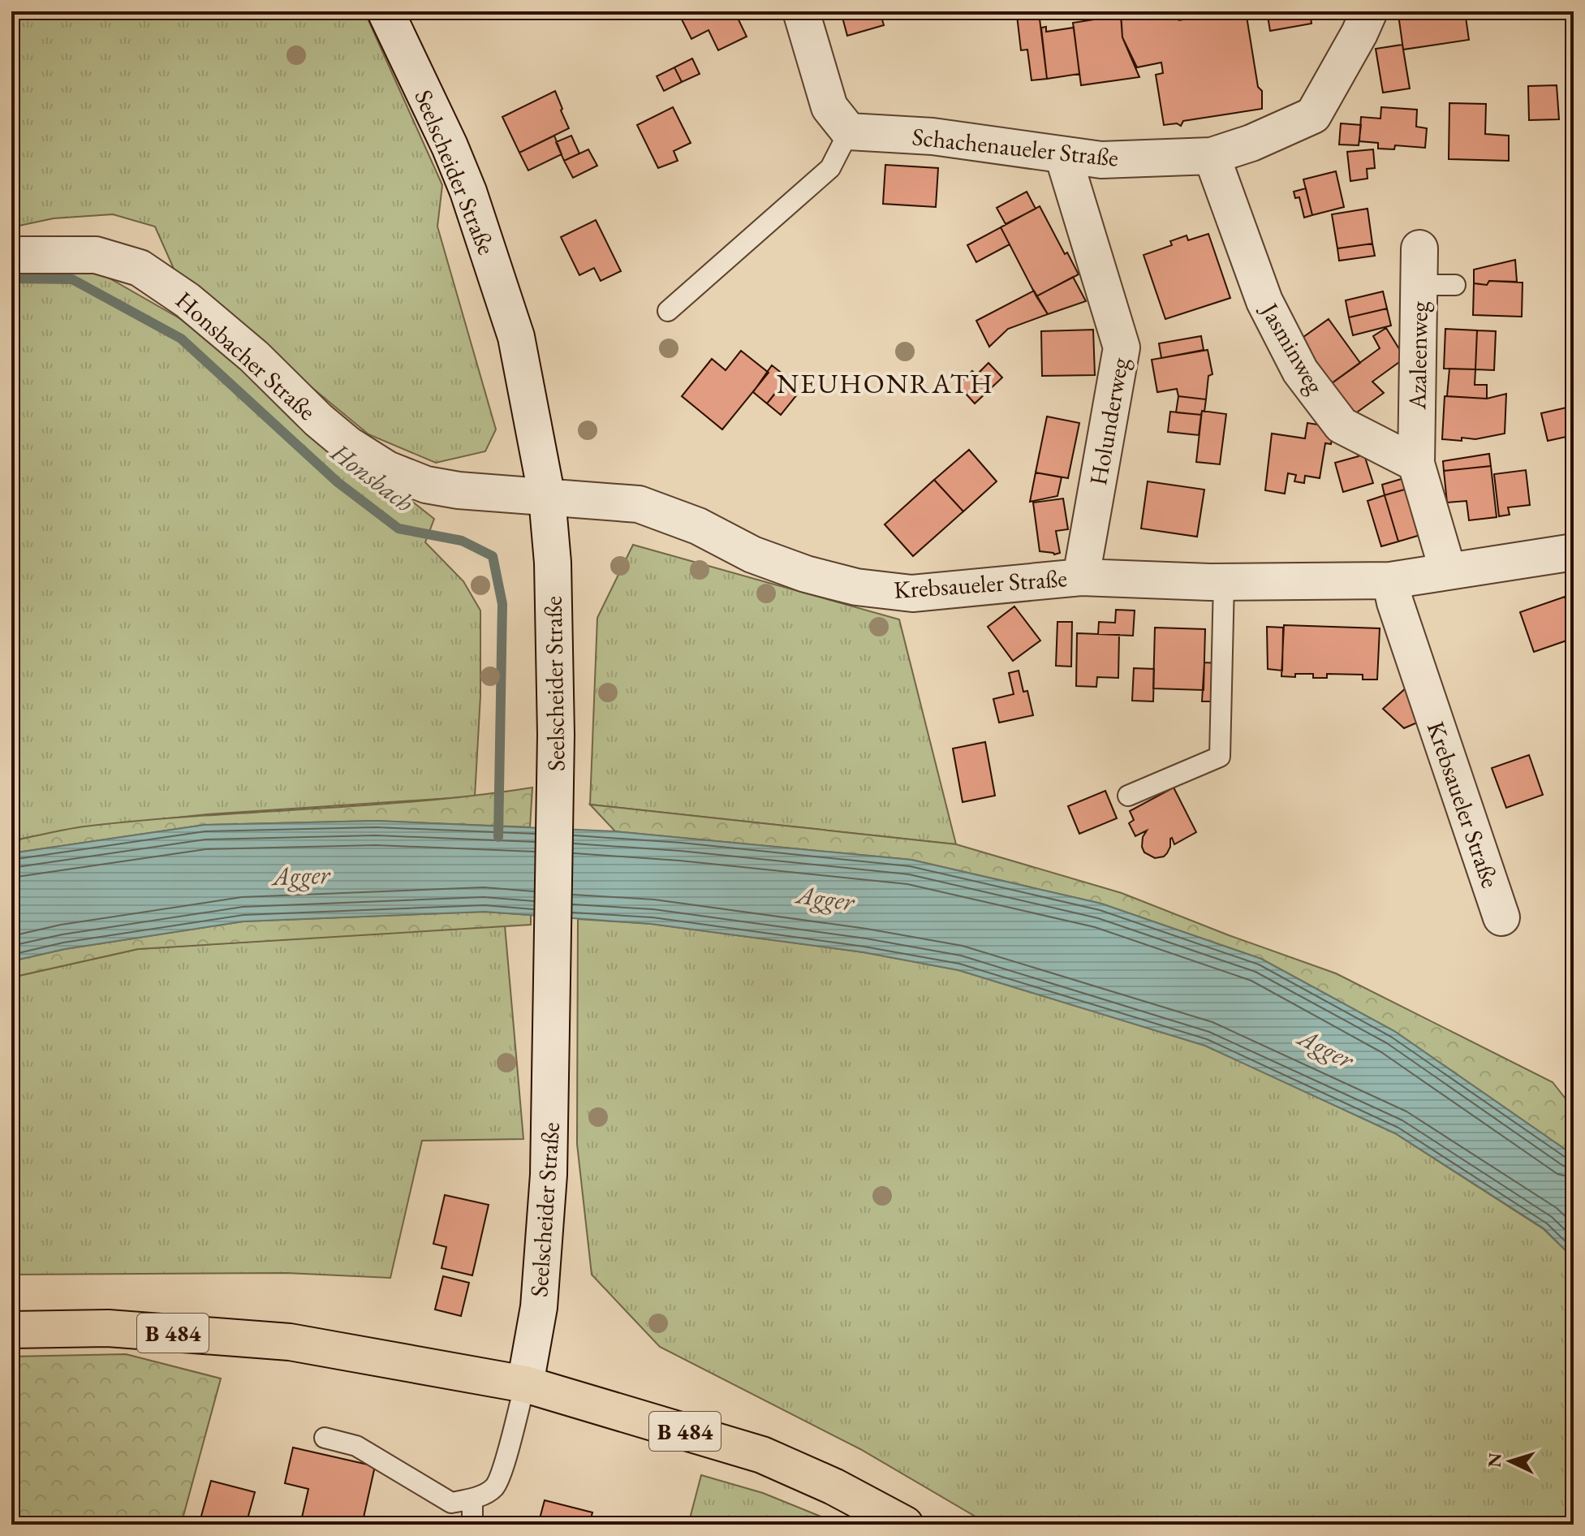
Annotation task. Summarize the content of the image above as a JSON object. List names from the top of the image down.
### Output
{
  "streets": {
    "main road": ["B 484"],
    "street": [
      "Schachenaueler Straße",
      "Seelscheider Straße",
      "Jasminweg",
      "Honsbacher Straße",
      "Azaleenweg",
      "Holunderweg",
      "Krebsaueler Straße"
    ]
  },
  "crossings": [
    ["Schachenaueler Straße", "Jasminweg"],
    ["Schachenaueler Straße", "Holunderweg"],
    ["Seelscheider Straße", "Honsbacher Straße"],
    ["Seelscheider Straße", "Krebsaueler Straße"],
    ["Seelscheider Straße", "B 484"],
    ["Jasminweg", "Azaleenweg"],
    ["Honsbacher Straße", "Krebsaueler Straße"],
    ["Holunderweg", "Krebsaueler Straße"]
  ],
  "districts": ["NEUHONRATH"],
  "water": ["Honsbach", "Agger"],
  "north": "left"
}
